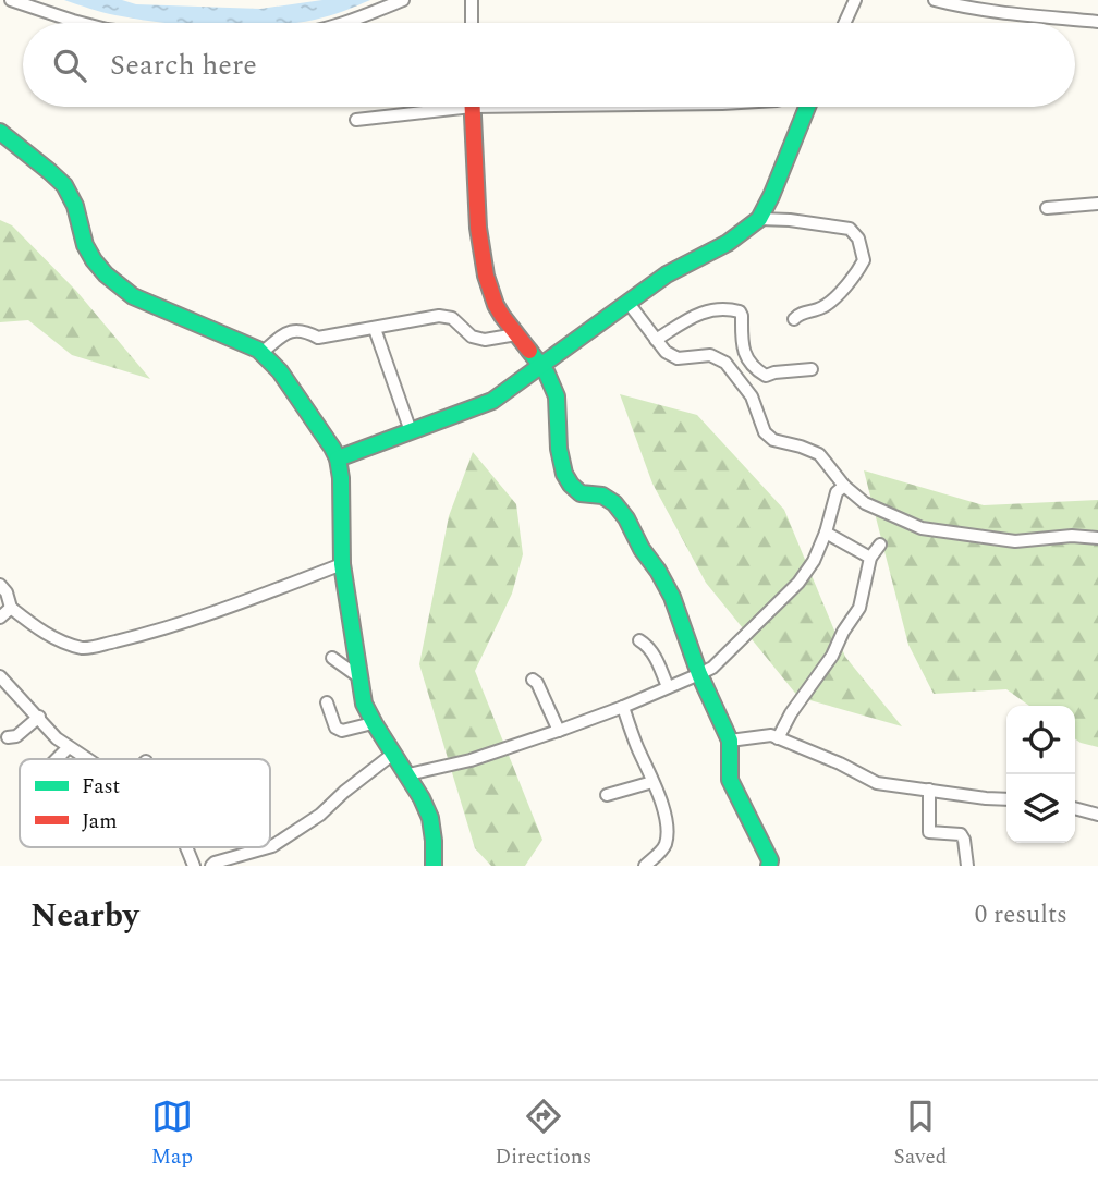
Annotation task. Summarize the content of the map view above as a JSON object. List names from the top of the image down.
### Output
{
  "legend": ["Fast", "Jam"],
  "page": {
    "search": "Search here",
    "heading": ["Nearby", "0 results"],
    "nav": ["Map", "Directions", "Saved"]
  }
}
